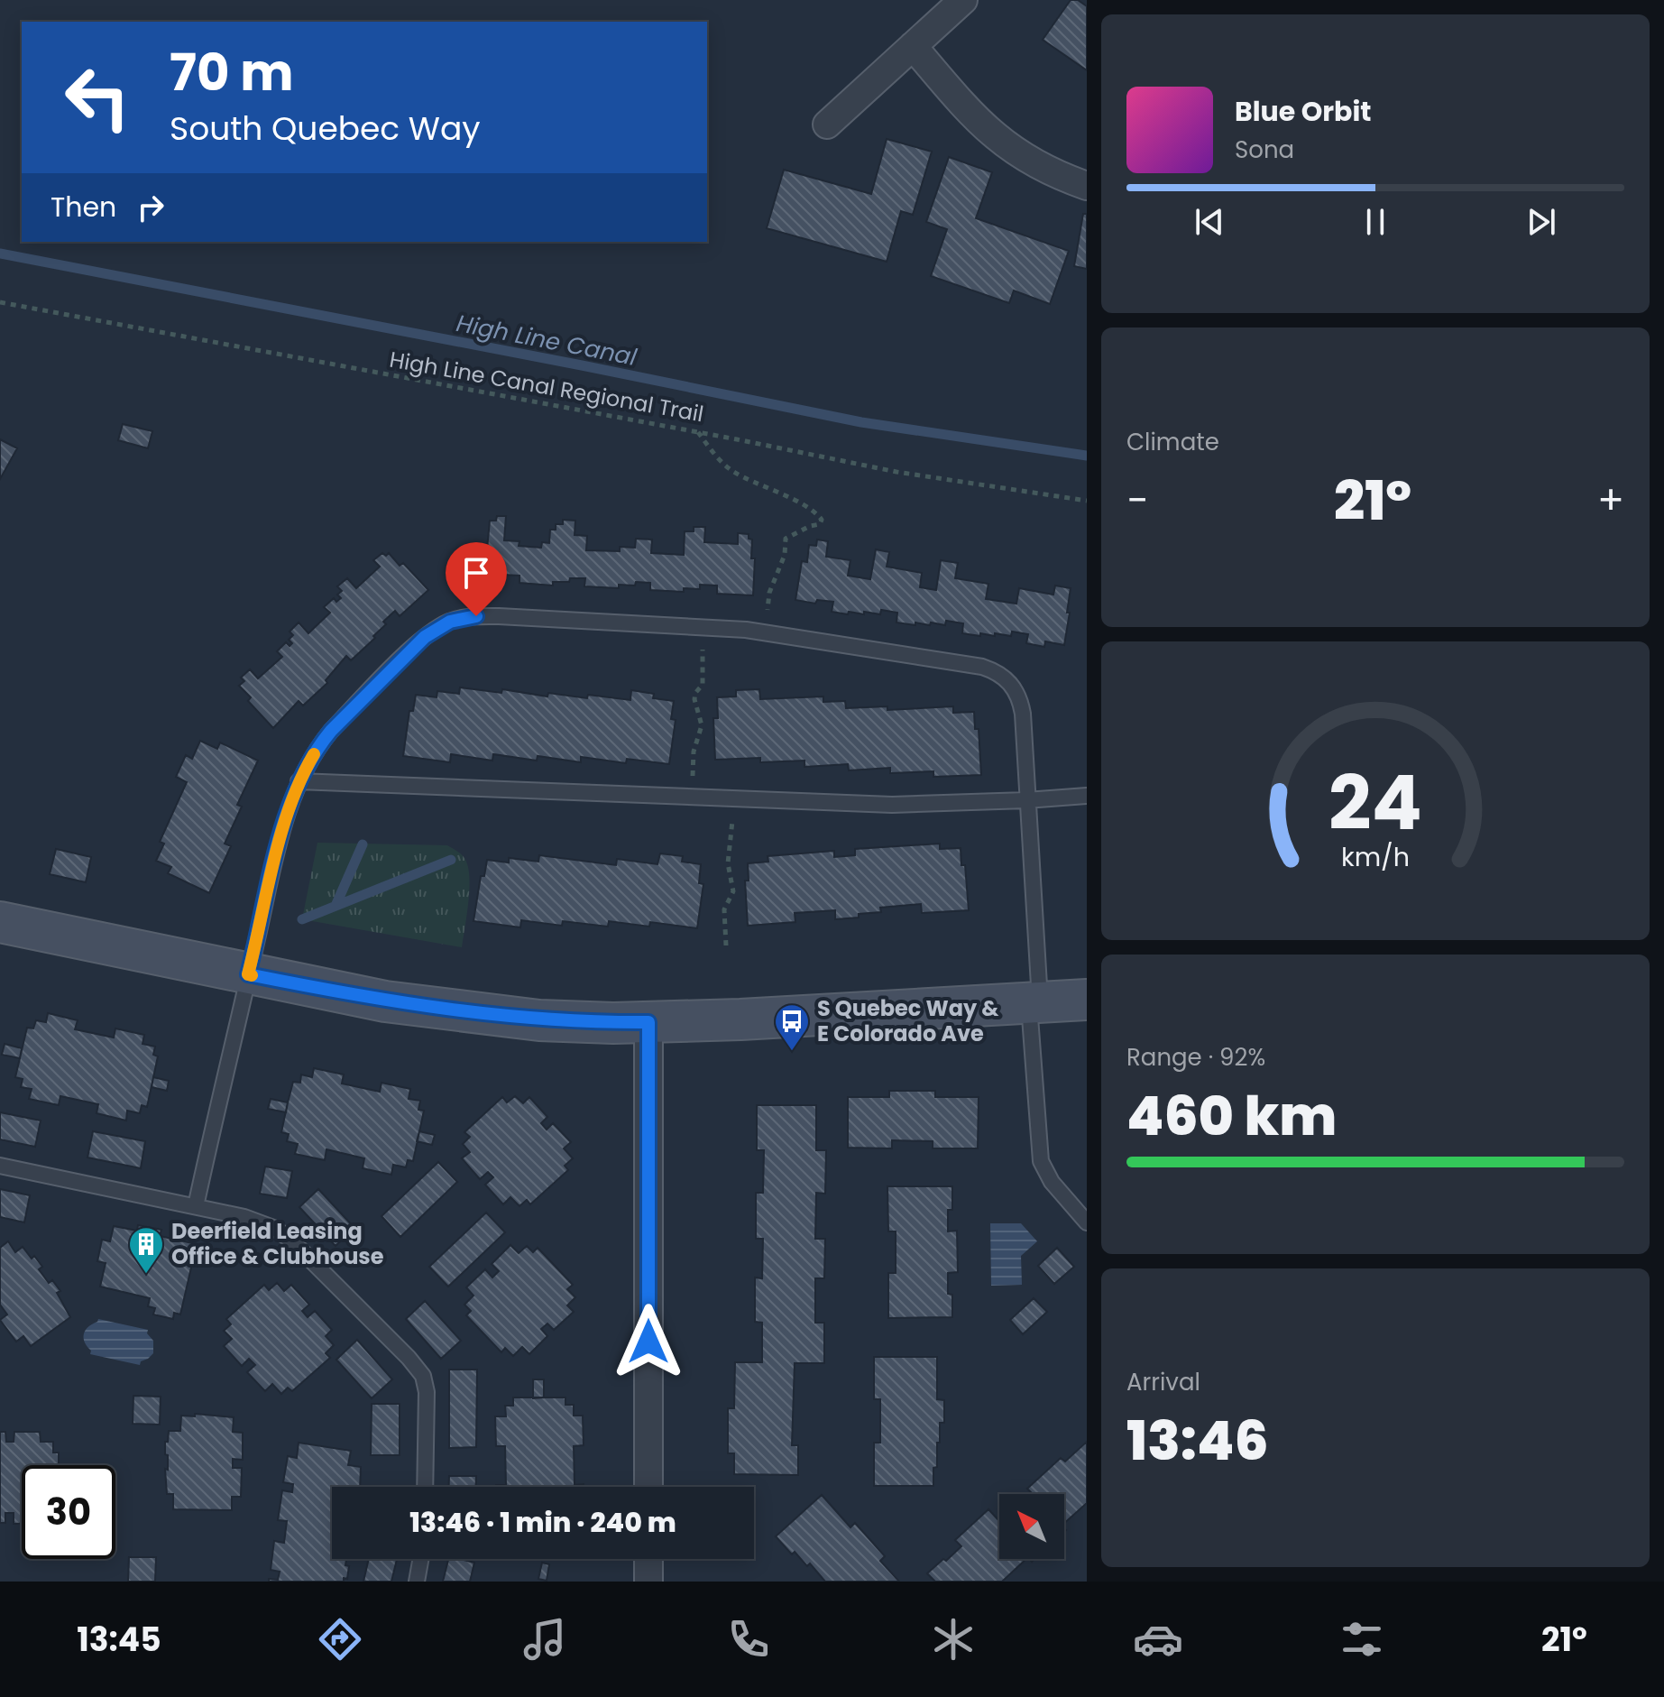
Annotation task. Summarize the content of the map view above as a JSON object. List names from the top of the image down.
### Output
{
  "streets": {
    "path": ["High Line Canal Regional Trail"]
  },
  "water": ["High Line Canal"],
  "places": {
    "bus stop": ["S Quebec Way & E Colorado Ave"],
    "building": ["Deerfield Leasing Office & Clubhouse"]
  },
  "north": "top left",
  "page": {
    "turn": ["70 m", "South Quebec Way"],
    "song": ["Blue Orbit", "Sona"],
    "then": "Then",
    "tile": [
      "Climate",
      ["Range · 92%", "460 km"],
      ["Arrival", "13:46"]
    ],
    "heat": ["−", "21°", "+"],
    "limit": "30",
    "trip": "13:46 · 1 min · 240 m",
    "tabs": ["13:45", "21°"],
    "gauge": ["24", "km/h"]
  }
}
